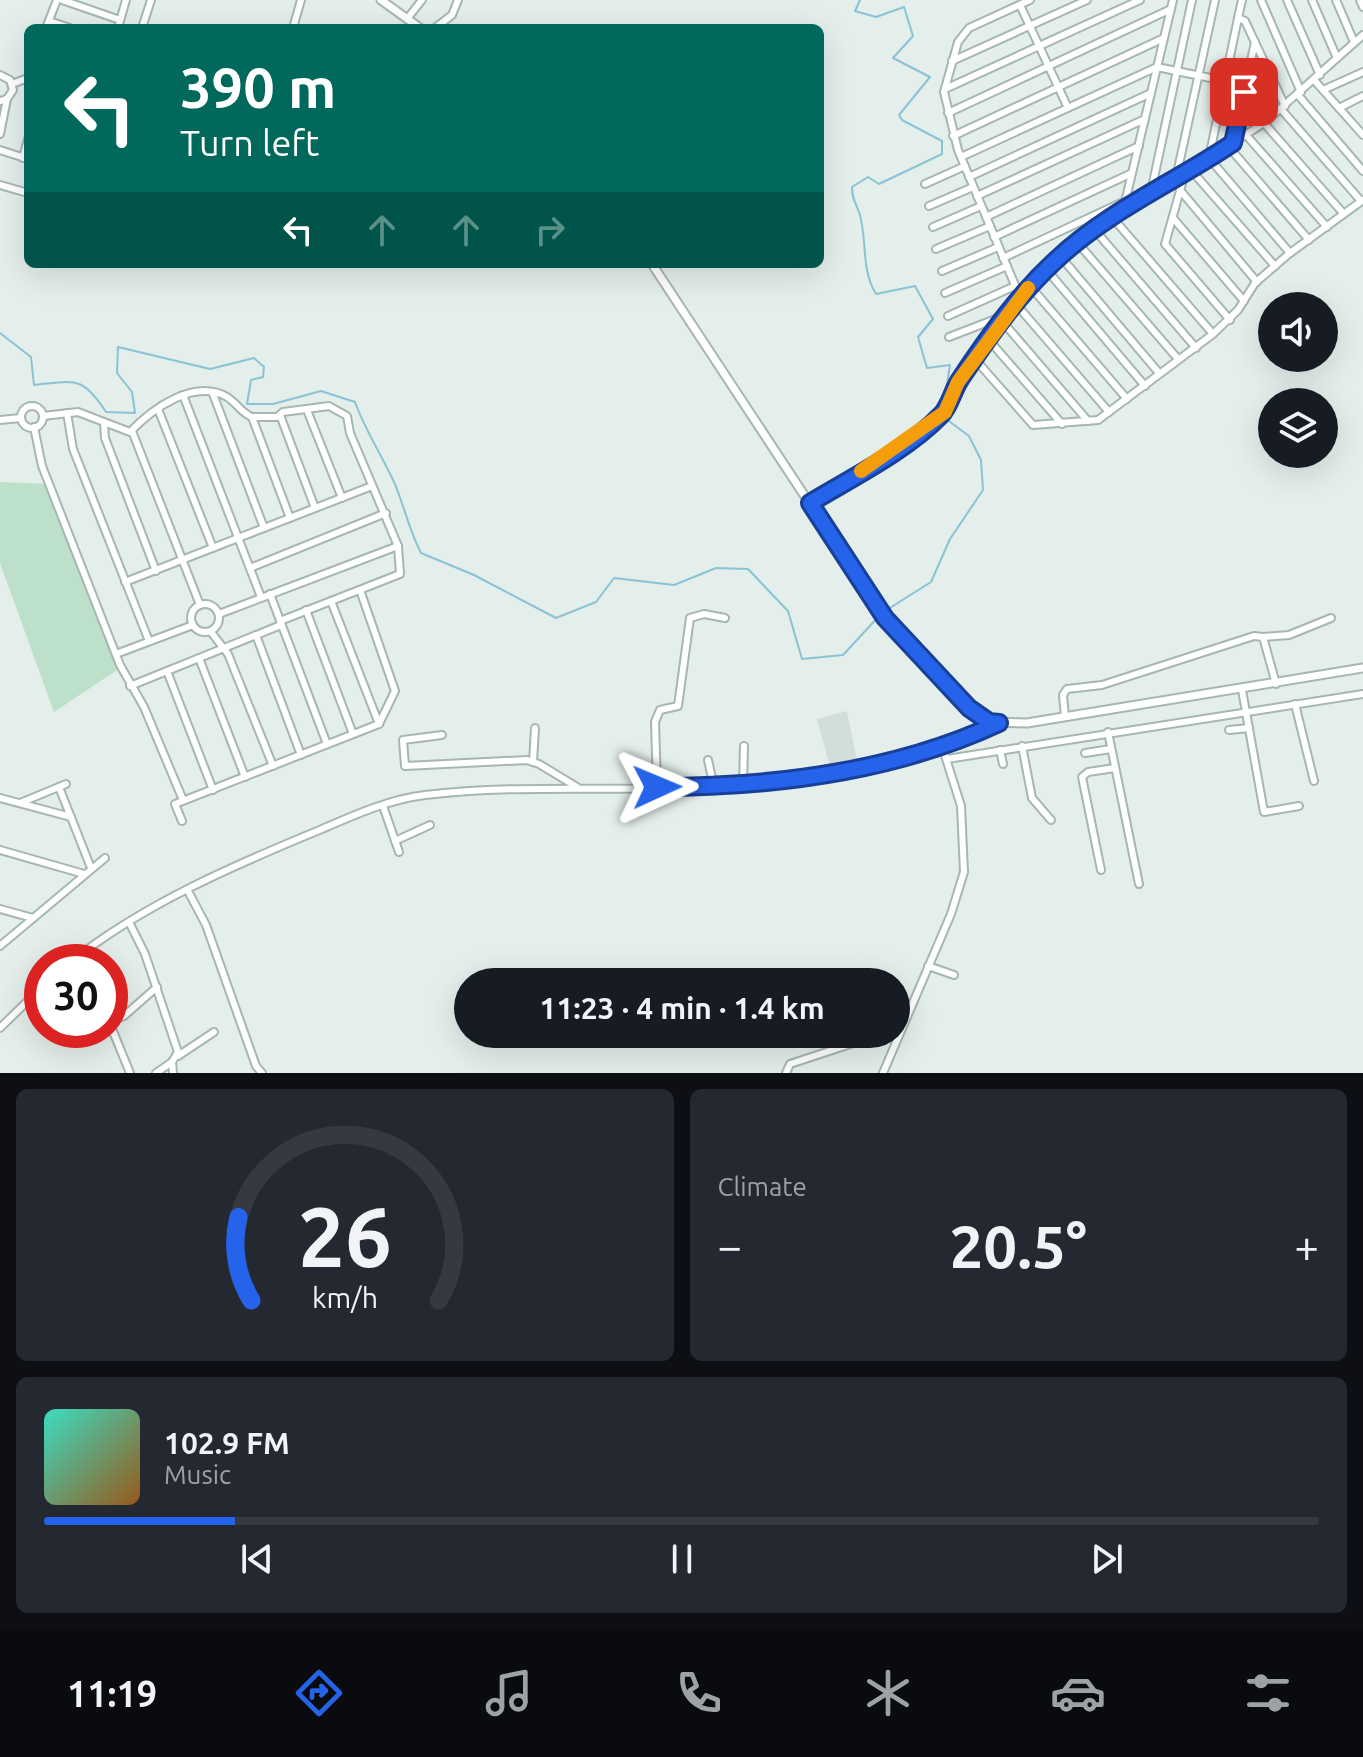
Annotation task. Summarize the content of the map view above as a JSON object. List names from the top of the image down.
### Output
{
  "page": {
    "turn": ["390 m", "Turn left"],
    "limit": "30",
    "trip": "11:23 · 4 min · 1.4 km",
    "tile": "Climate",
    "heat": ["−", "20.5°", "+"],
    "song": ["102.9 FM", "Music"],
    "tabs": "11:19",
    "gauge": ["26", "km/h"]
  }
}
